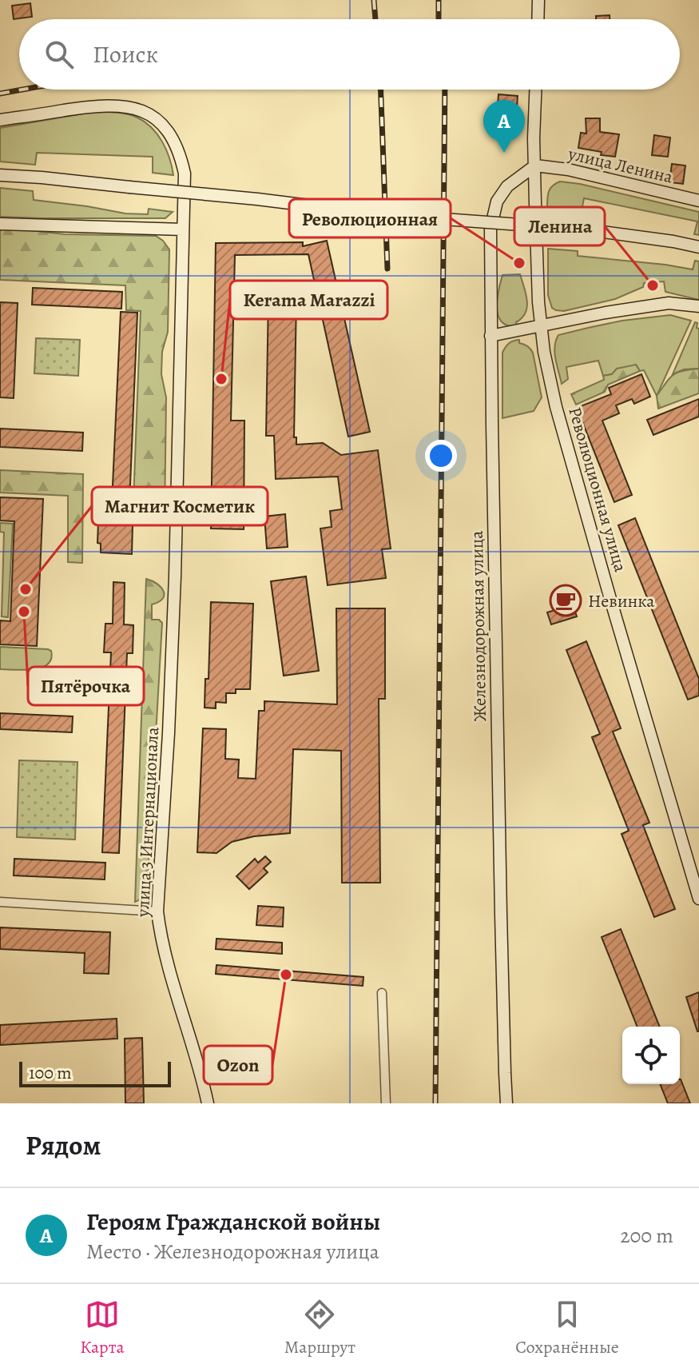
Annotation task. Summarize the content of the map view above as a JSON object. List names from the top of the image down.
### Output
{
  "streets": {
    "main road": [
      "улица Ленина",
      "Революционная улица",
      "Железнодорожная улица",
      "улица 3 Интернационала"
    ]
  },
  "crossings": [
    ["улица Ленина", "Революционная улица"],
    ["улица Ленина", "Железнодорожная улица"],
    ["Революционная улица", "Железнодорожная улица"]
  ],
  "places": {
    "other": [
      "Революционная",
      "Ленина",
      "Kerama Marazzi",
      "Магнит Косметик",
      "Пятёрочка",
      "Ozon"
    ],
    "cafe": ["Невинка"]
  },
  "scale_bar": "100 m",
  "page": {
    "search": "Поиск",
    "pins": "A",
    "scale": "100 m",
    "heading": "Рядом",
    "list": [
      {
        "mark": "A",
        "name": "Героям Гражданской войны",
        "note": "Место · Железнодорожная улица",
        "value": "200 m"
      }
    ],
    "nav": ["Карта", "Маршрут", "Сохранённые"]
  }
}
